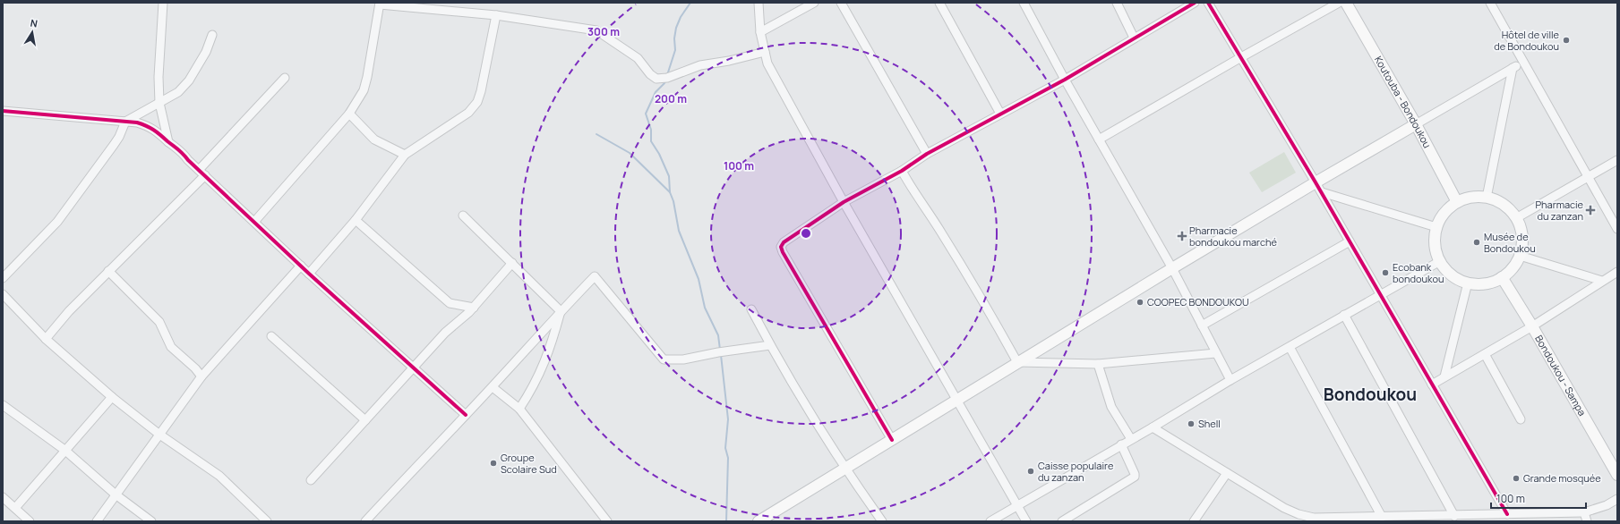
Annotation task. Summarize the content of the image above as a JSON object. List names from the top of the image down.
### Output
{
  "streets": {
    "main road": ["Koutouba - Bondoukou", "Bondoukou - Sampa"]
  },
  "crossings": [
    ["Koutouba - Bondoukou", "Bondoukou - Sampa"]
  ],
  "districts": ["Bondoukou"],
  "places": {
    "other": [
      "Hôtel de ville de Bondoukou",
      "Musée de Bondoukou",
      "Ecobank bondoukou",
      "COOPEC BONDOUKOU",
      "Shell",
      "Groupe Scolaire Sud",
      "Caisse populaire du zanzan",
      "Grande mosquée"
    ],
    "health": ["Pharmacie du zanzan", "Pharmacie bondoukou marché"]
  },
  "scale_bar": "100 m",
  "north": "top",
  "rings": ["300 m", "200 m", "100 m"]
}
